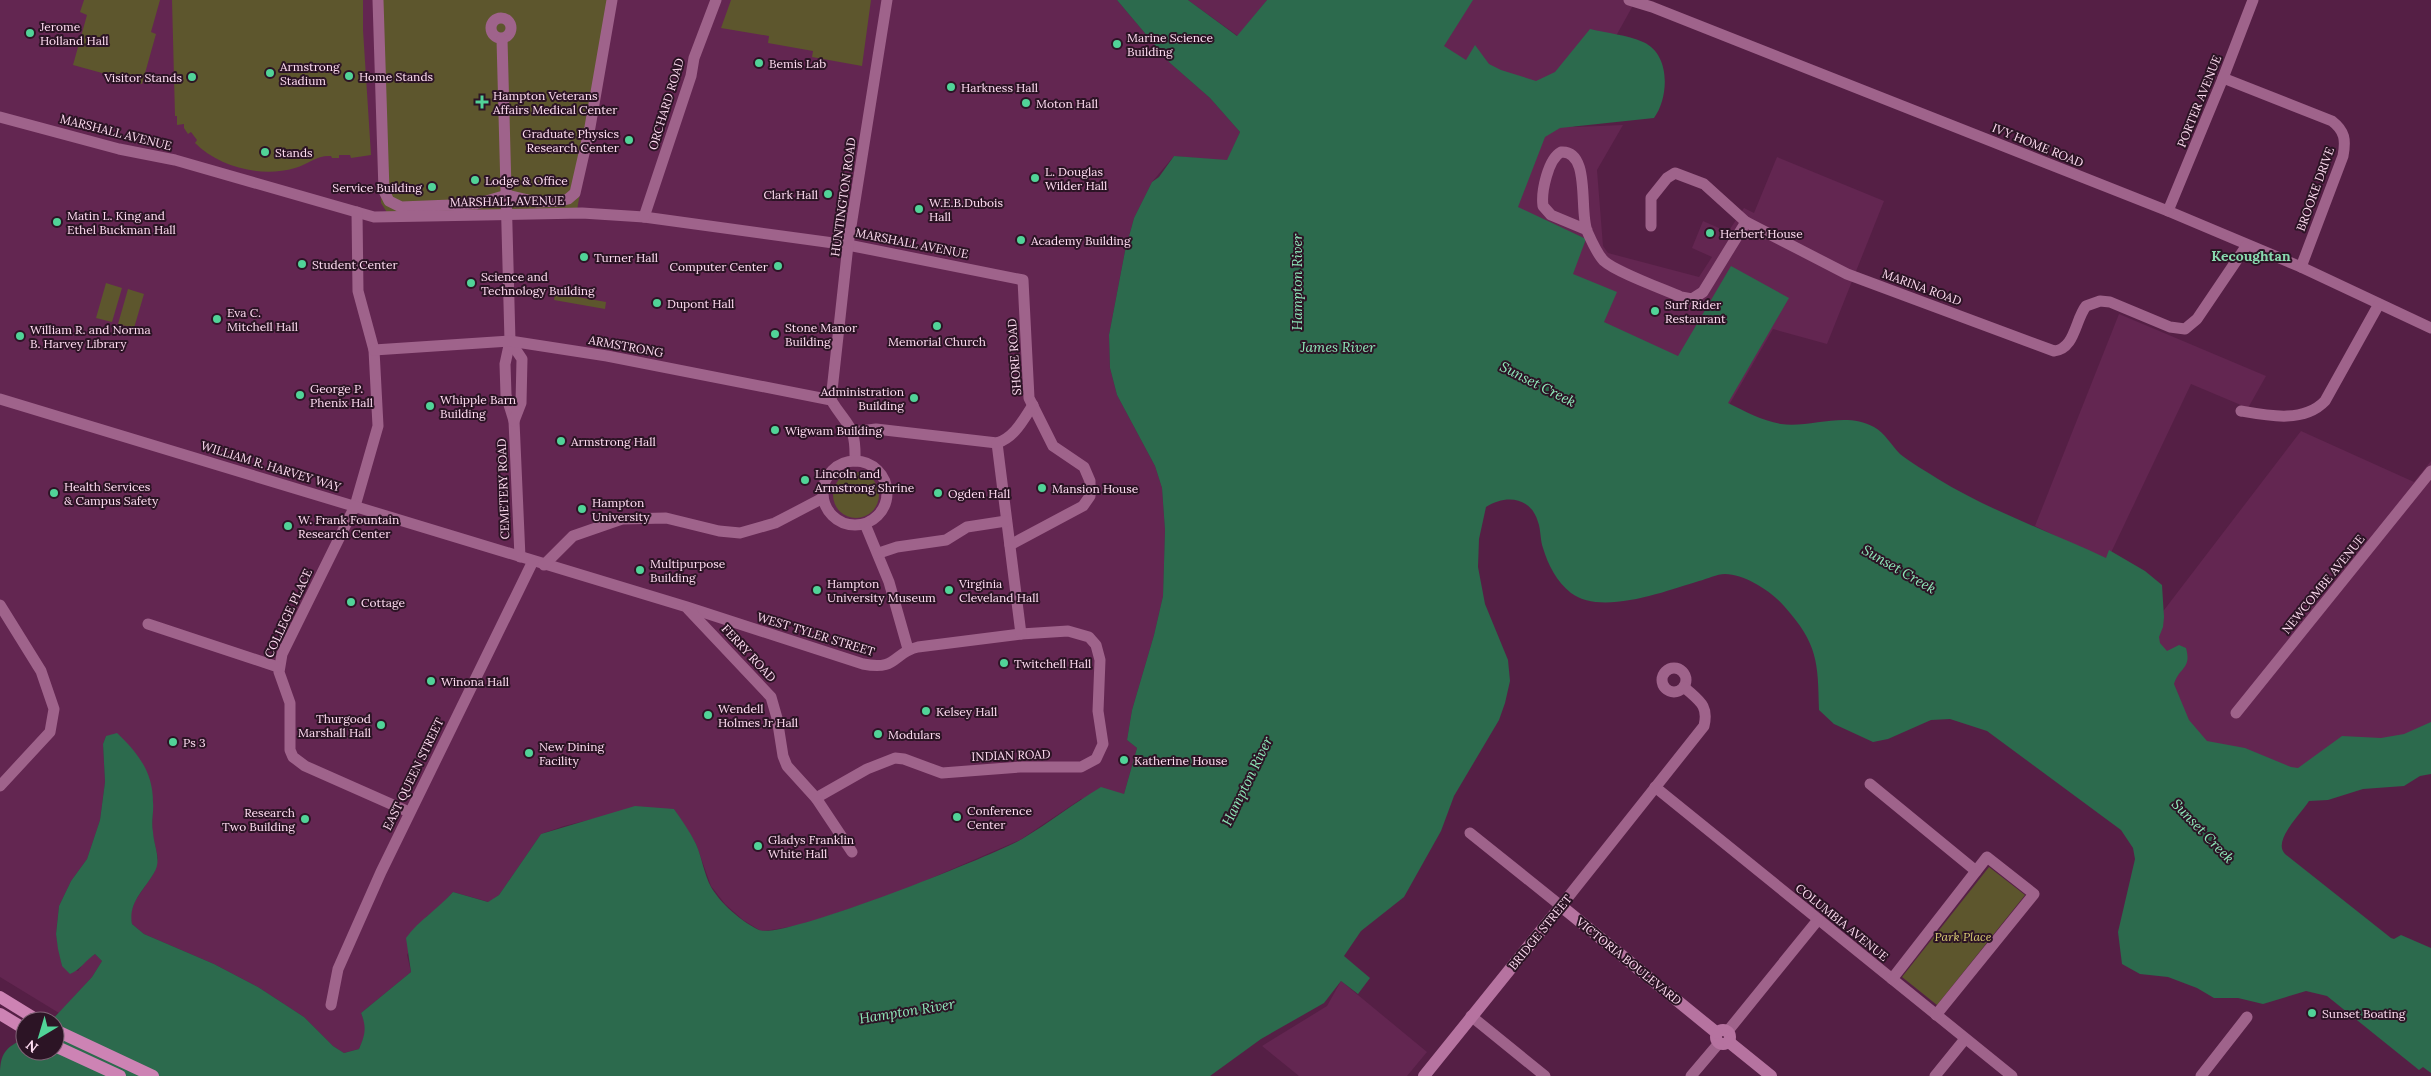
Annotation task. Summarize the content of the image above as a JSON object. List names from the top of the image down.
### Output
{
  "streets": {
    "street": [
      "PORTER AVENUE",
      "ORCHARD ROAD",
      "MARSHALL AVENUE",
      "IVY HOME ROAD",
      "BROOKE DRIVE",
      "HUNTINGTON ROAD",
      "MARINA ROAD",
      "ARMSTRONG",
      "SHORE ROAD",
      "WILLIAM R. HARVEY WAY",
      "CEMETERY ROAD",
      "NEWCOMBE AVENUE",
      "COLLEGE PLACE",
      "WEST TYLER STREET",
      "FERRY ROAD",
      "INDIAN ROAD",
      "EAST QUEEN STREET",
      "COLUMBIA AVENUE",
      "BRIDGE STREET",
      "VICTORIA BOULEVARD"
    ]
  },
  "crossings": [
    ["PORTER AVENUE", "IVY HOME ROAD"],
    ["PORTER AVENUE", "BROOKE DRIVE"],
    ["ORCHARD ROAD", "MARSHALL AVENUE"],
    ["MARSHALL AVENUE", "HUNTINGTON ROAD"],
    ["MARSHALL AVENUE", "SHORE ROAD"],
    ["MARSHALL AVENUE", "CEMETERY ROAD"],
    ["MARSHALL AVENUE", "COLLEGE PLACE"],
    ["IVY HOME ROAD", "BROOKE DRIVE"],
    ["IVY HOME ROAD", "MARINA ROAD"],
    ["HUNTINGTON ROAD", "ARMSTRONG"],
    ["ARMSTRONG", "CEMETERY ROAD"],
    ["ARMSTRONG", "COLLEGE PLACE"],
    ["WILLIAM R. HARVEY WAY", "CEMETERY ROAD"],
    ["WILLIAM R. HARVEY WAY", "COLLEGE PLACE"],
    ["WILLIAM R. HARVEY WAY", "WEST TYLER STREET"],
    ["WILLIAM R. HARVEY WAY", "EAST QUEEN STREET"],
    ["COLLEGE PLACE", "EAST QUEEN STREET"],
    ["WEST TYLER STREET", "FERRY ROAD"],
    ["WEST TYLER STREET", "EAST QUEEN STREET"],
    ["FERRY ROAD", "INDIAN ROAD"],
    ["COLUMBIA AVENUE", "BRIDGE STREET"],
    ["BRIDGE STREET", "VICTORIA BOULEVARD"]
  ],
  "districts": ["Kecoughtan"],
  "water": ["Hampton River", "James River", "Sunset Creek"],
  "parks": ["Park Place"],
  "places": {
    "other": [
      "Jerome Holland Hall",
      "Marine Science Building",
      "Bemis Lab",
      "Armstrong Stadium",
      "Home Stands",
      "Visitor Stands",
      "Harkness Hall",
      "Moton Hall",
      "Graduate Physics Research Center",
      "Stands",
      "L. Douglas Wilder Hall",
      "Lodge & Office",
      "Service Building",
      "Clark Hall",
      "W.E.B.Dubois Hall",
      "Matin L. King and Ethel Buckman Hall",
      "Herbert House",
      "Academy Building",
      "Turner Hall",
      "Student Center",
      "Computer Center",
      "Science and Technology Building",
      "Dupont Hall",
      "Surf Rider Restaurant",
      "Eva C. Mitchell Hall",
      "Memorial Church",
      "Stone Manor Building",
      "William R. and Norma B. Harvey Library",
      "George P. Phenix Hall",
      "Administration Building",
      "Whipple Barn Building",
      "Wigwam Building",
      "Armstrong Hall",
      "Lincoln and Armstrong Shrine",
      "Mansion House",
      "Health Services & Campus Safety",
      "Ogden Hall",
      "Hampton University",
      "W. Frank Fountain Research Center",
      "Multipurpose Building",
      "Hampton University Museum",
      "Virginia Cleveland Hall",
      "Cottage",
      "Twitchell Hall",
      "Winona Hall",
      "Kelsey Hall",
      "Wendell Holmes Jr Hall",
      "Thurgood Marshall Hall",
      "Modulars",
      "Ps 3",
      "New Dining Facility",
      "Katherine House",
      "Conference Center",
      "Research Two Building",
      "Gladys Franklin White Hall",
      "Sunset Boating"
    ],
    "health": ["Hampton Veterans Affairs Medical Center"]
  },
  "north": "bottom left"
}
